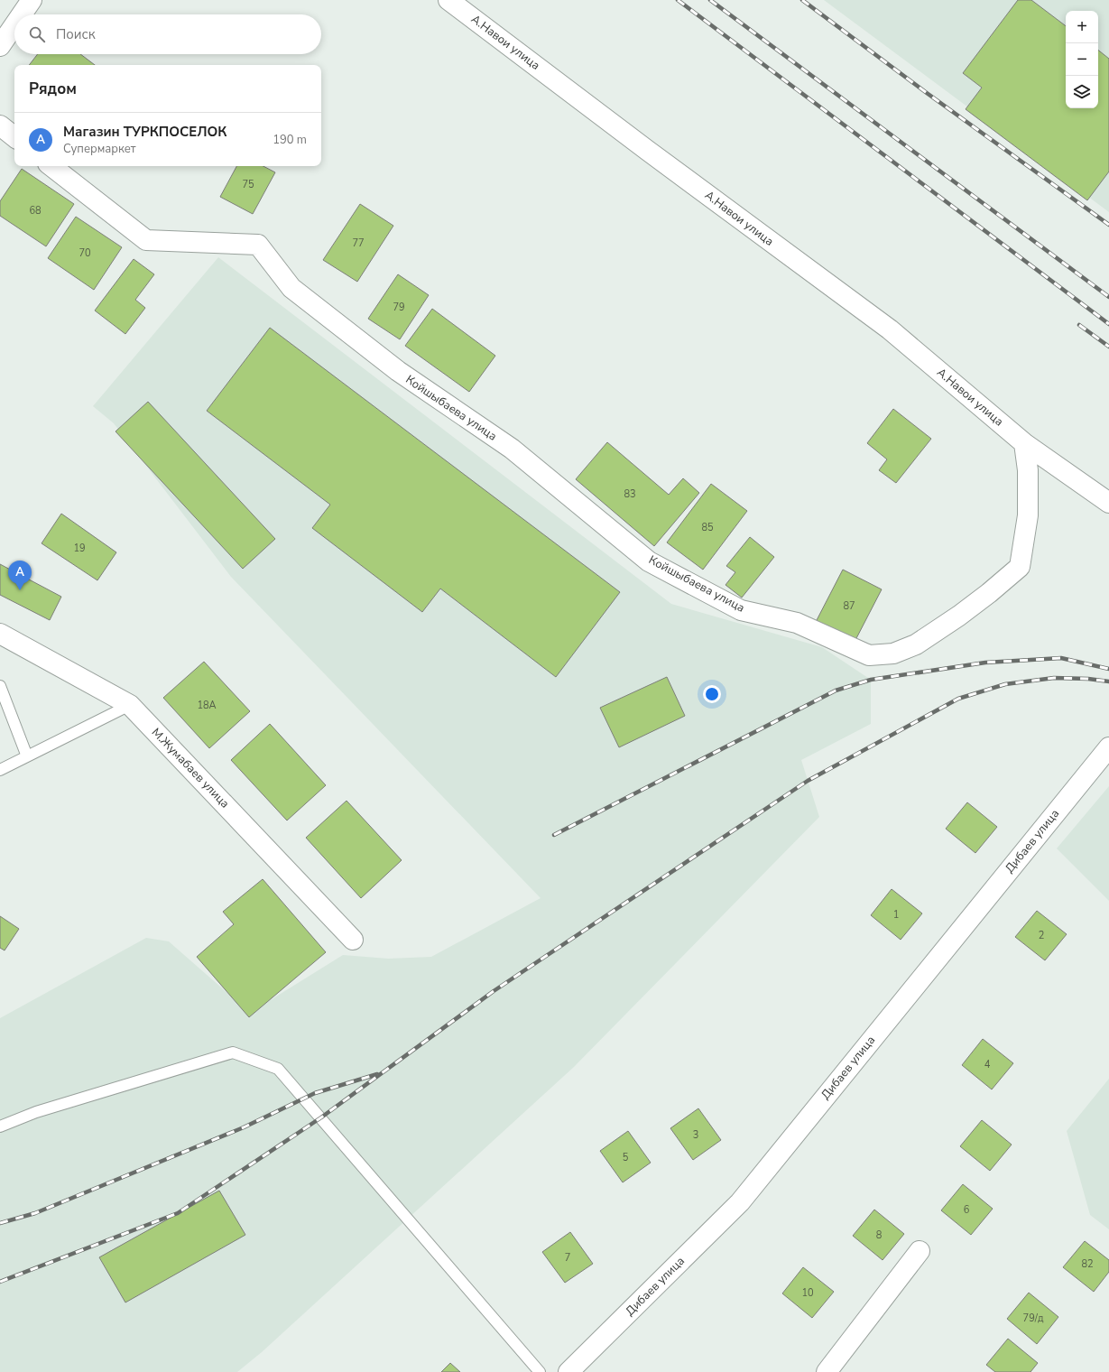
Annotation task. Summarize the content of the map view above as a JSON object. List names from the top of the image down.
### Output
{
  "streets": {
    "street": [
      "А.Навои улица",
      "Койшыбаева улица",
      "М.Жумабаев улица",
      "Дибаев улица"
    ]
  },
  "crossings": [
    ["А.Навои улица", "Койшыбаева улица"]
  ],
  "house_numbers": [
    "75",
    "68",
    "77",
    "70",
    "79",
    "83",
    "85",
    "19",
    "87",
    "18А",
    "1",
    "2",
    "4",
    "3",
    "5",
    "6",
    "8",
    "7",
    "82",
    "10",
    "79/д"
  ],
  "page": {
    "map_buttons": ["+", "−"],
    "search": "Поиск",
    "heading": "Рядом",
    "list": [
      {
        "mark": "A",
        "name": "Магазин ТУРКПОСЕЛОК",
        "note": "Супермаркет",
        "value": "190 m"
      }
    ],
    "pins": "A"
  }
}
